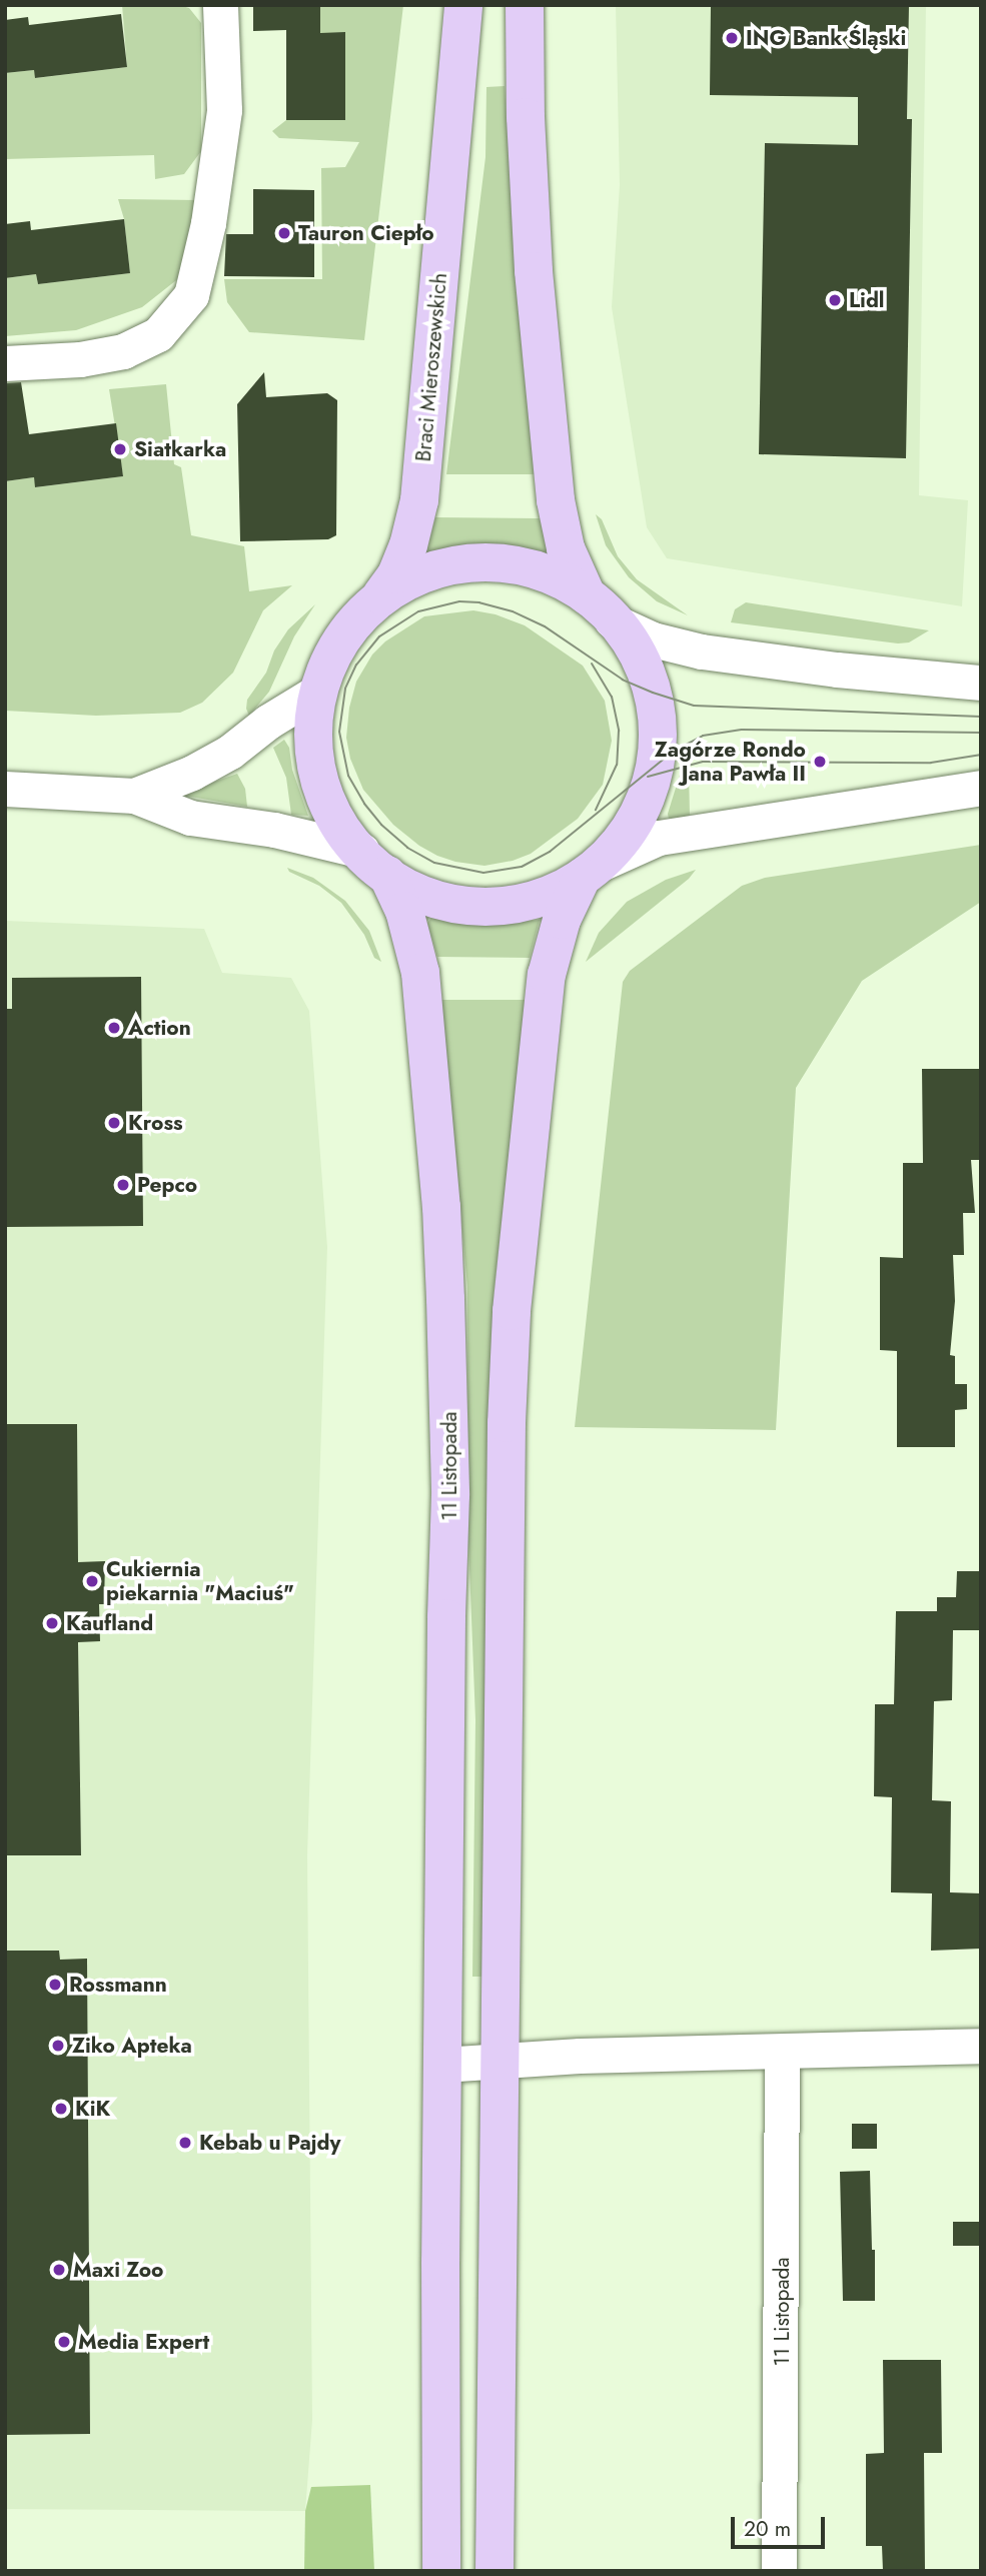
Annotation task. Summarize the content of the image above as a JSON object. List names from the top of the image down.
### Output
{
  "streets": {
    "main road": ["Braci Mieroszewskich", "11 Listopada"]
  },
  "places": [
    "ING Bank Śląski",
    "Tauron Ciepło",
    "Lidl",
    "Siatkarka",
    "Zagórze Rondo Jana Pawła II",
    "Action",
    "Kross",
    "Pepco",
    "Cukiernia piekarnia \"Maciuś\"",
    "Kaufland",
    "Rossmann",
    "Ziko Apteka",
    "KiK",
    "Kebab u Pajdy",
    "Maxi Zoo",
    "Media Expert"
  ],
  "scale_bar": "20 m"
}
